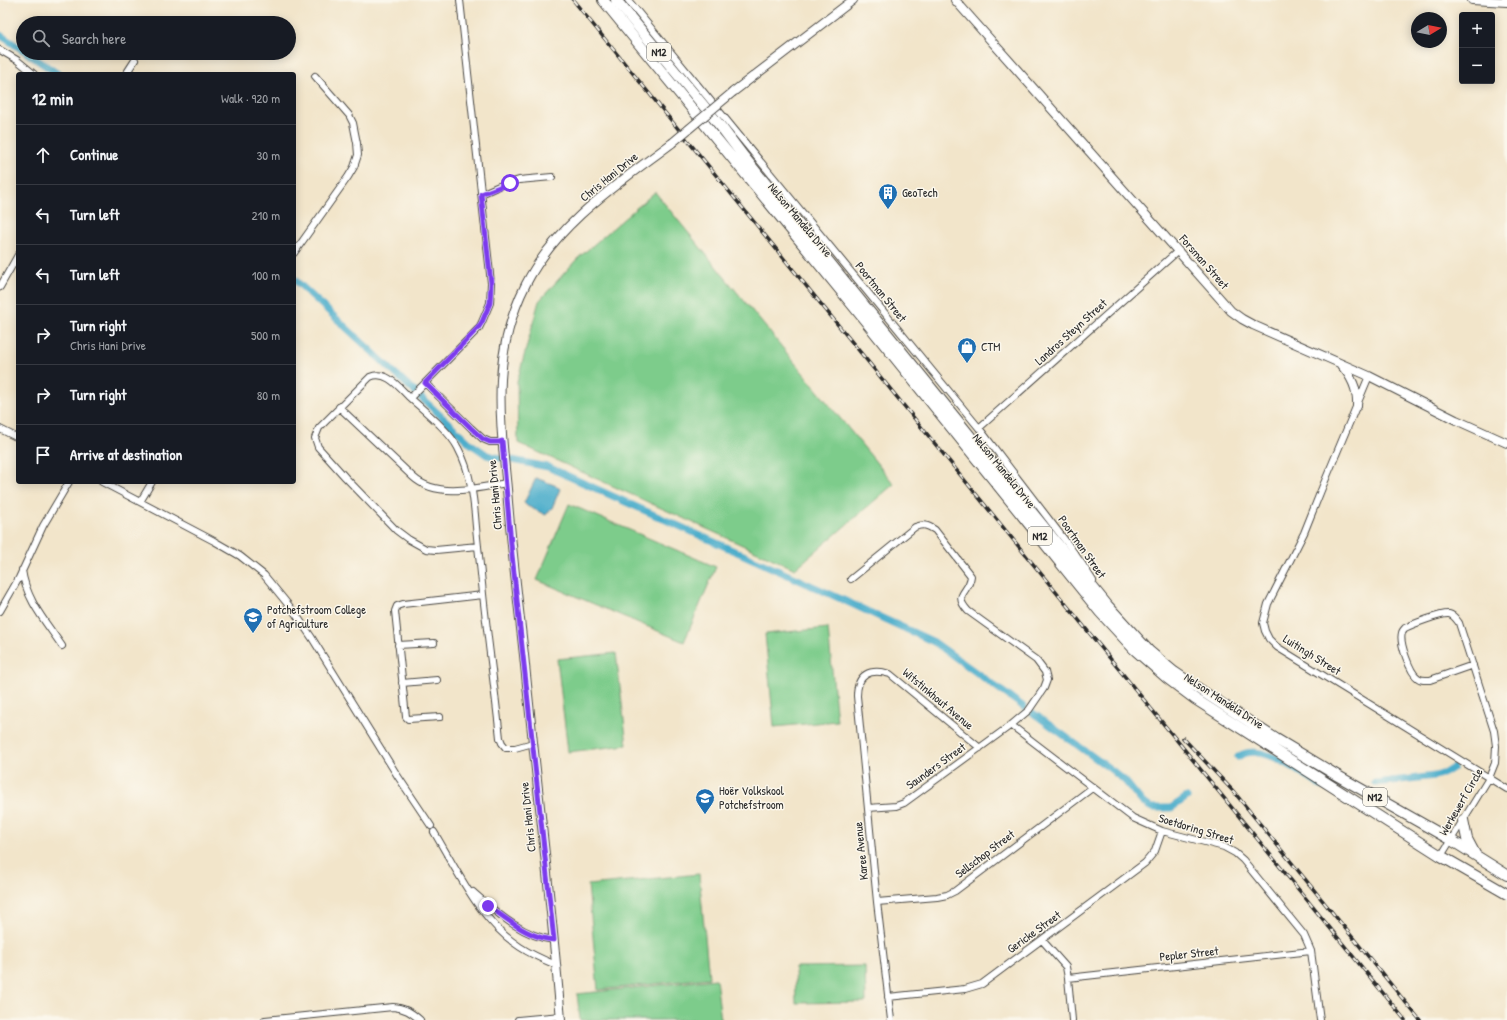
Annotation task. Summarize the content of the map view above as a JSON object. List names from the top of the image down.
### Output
{
  "streets": {
    "highway": ["N12", "Nelson Mandela Drive"],
    "street": [
      "Chris Hani Drive",
      "Forsman Street",
      "Poortman Street",
      "Landros Steyn Street",
      "Luitingh Street",
      "Witstinkhout Avenue",
      "Saunders Street",
      "Werkewerf Circle",
      "Soetdoring Street",
      "Karee Avenue",
      "Sellschop Street",
      "Gericke Street",
      "Pepler Street"
    ]
  },
  "crossings": [
    ["Nelson Mandela Drive", "Poortman Street"],
    ["Nelson Mandela Drive", "Werkewerf Circle"],
    ["Forsman Street", "Landros Steyn Street"],
    ["Forsman Street", "Luitingh Street"],
    ["Poortman Street", "Landros Steyn Street"],
    ["Luitingh Street", "Werkewerf Circle"],
    ["Witstinkhout Avenue", "Saunders Street"],
    ["Witstinkhout Avenue", "Karee Avenue"],
    ["Saunders Street", "Soetdoring Street"],
    ["Saunders Street", "Karee Avenue"],
    ["Soetdoring Street", "Sellschop Street"],
    ["Soetdoring Street", "Gericke Street"],
    ["Soetdoring Street", "Pepler Street"],
    ["Karee Avenue", "Sellschop Street"],
    ["Karee Avenue", "Gericke Street"]
  ],
  "places": {
    "building": ["GeoTech"],
    "shop": ["CTM"],
    "school or university": ["Potchefstroom College of Agriculture", "Hoër Volkskool Potchefstroom"]
  },
  "north": "right",
  "page": {
    "map_buttons": ["+", "−"],
    "search": "Search here",
    "heading": ["12 min", "Walk · 920 m"],
    "list": [
      ["Continue", "30 m"],
      ["Turn left", "210 m"],
      ["Turn left", "100 m"],
      ["Turn right", "Chris Hani Drive", "500 m"],
      ["Turn right", "80 m"],
      "Arrive at destination"
    ]
  }
}
